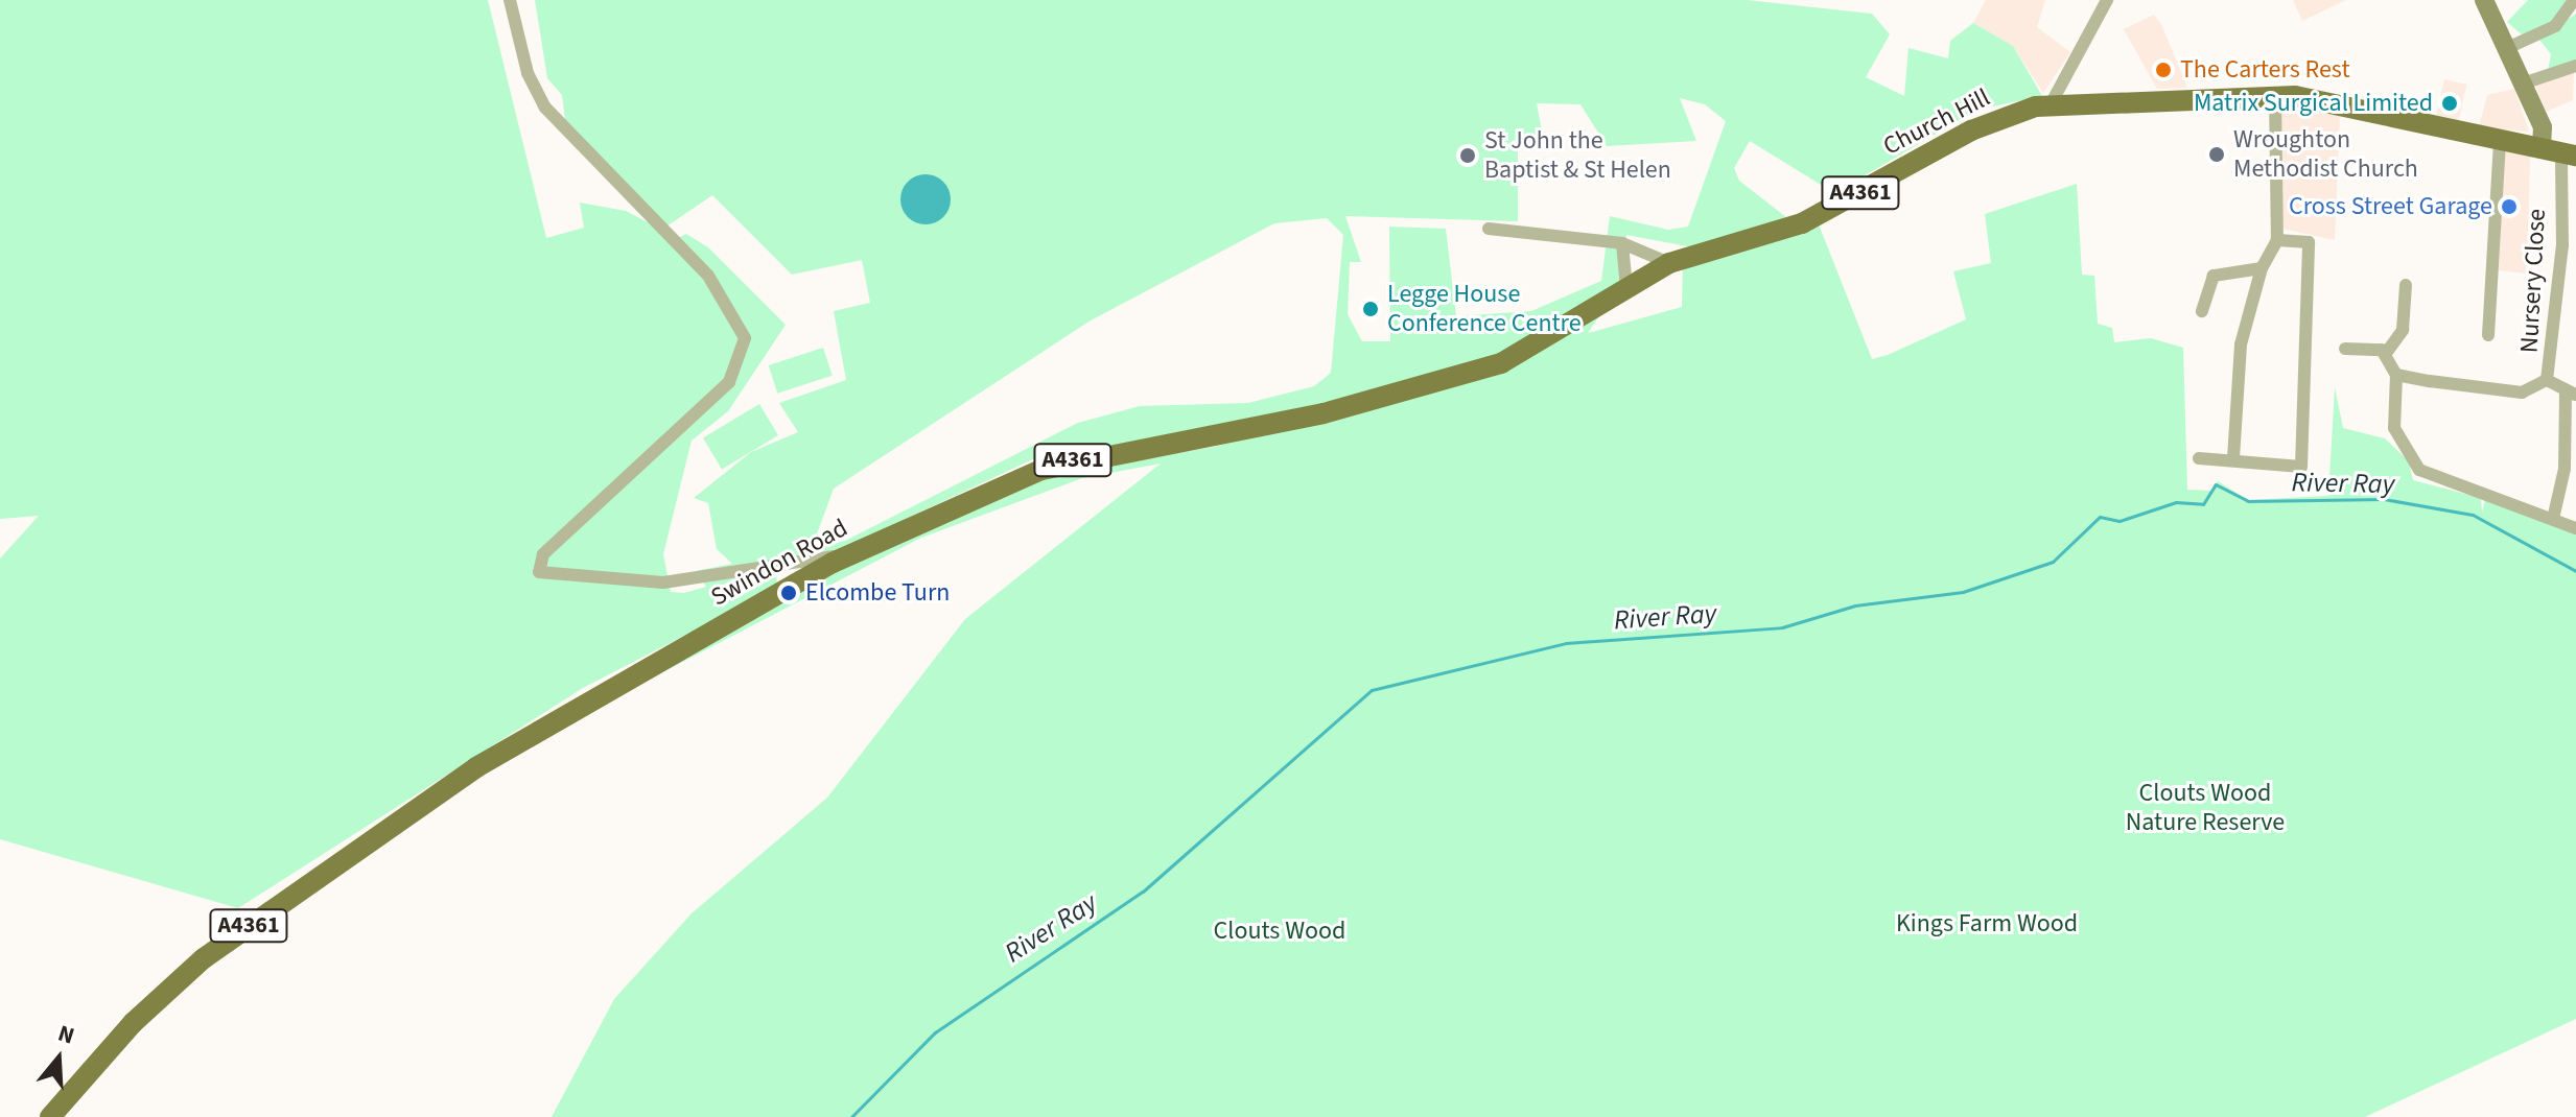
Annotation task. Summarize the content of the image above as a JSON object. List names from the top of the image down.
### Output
{
  "streets": {
    "main road": ["Church Hill", "A4361", "Swindon Road"],
    "street": ["Nursery Close"]
  },
  "crossings": [
    ["Church Hill", "A4361"],
    ["Church Hill", "Swindon Road"],
    ["A4361", "Nursery Close"]
  ],
  "water": ["River Ray"],
  "parks": ["Clouts Wood Nature Reserve", "Kings Farm Wood", "Clouts Wood"],
  "places": [
    "The Carters Rest",
    "Matrix Surgical Limited",
    "Wroughton Methodist Church",
    "St John the Baptist & St Helen",
    "Cross Street Garage",
    "Legge House Conference Centre",
    "Elcombe Turn"
  ],
  "north": "top"
}
